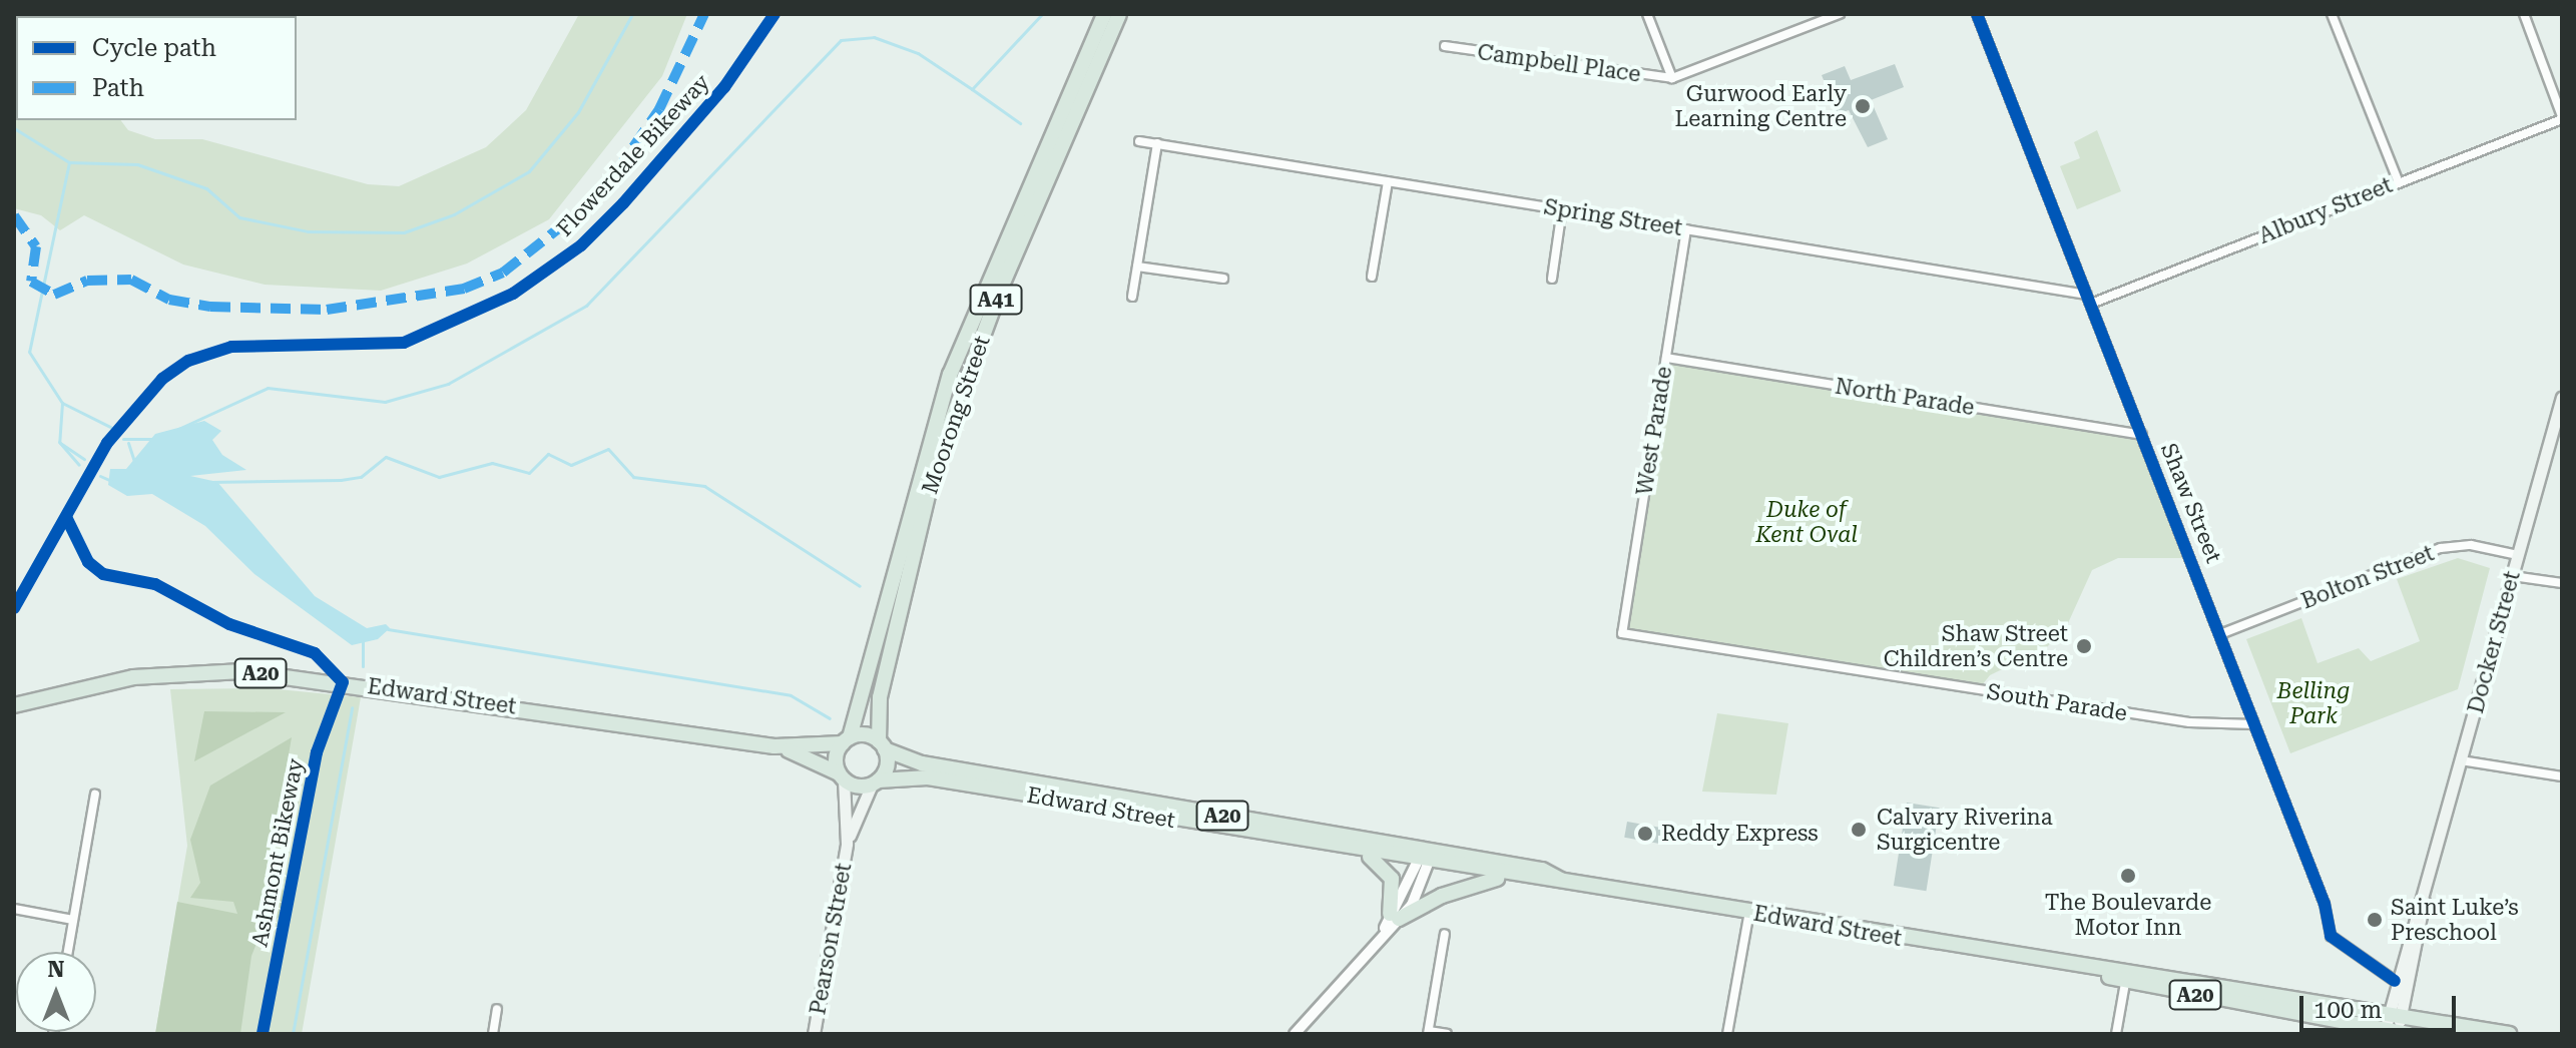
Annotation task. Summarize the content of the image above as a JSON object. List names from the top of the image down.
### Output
{
  "streets": {
    "highway": [
      "A41",
      "Moorong Street",
      "A20",
      "Edward Street"
    ],
    "main road": ["Docker Street", "Pearson Street"],
    "street": [
      "Campbell Place",
      "Albury Street",
      "Spring Street",
      "North Parade",
      "West Parade",
      "Shaw Street",
      "Bolton Street",
      "South Parade"
    ],
    "cycle path": ["Flowerdale Bikeway", "Ashmont Bikeway"]
  },
  "crossings": [
    ["Albury Street", "Spring Street"],
    ["Albury Street", "Shaw Street"],
    ["Spring Street", "West Parade"],
    ["Spring Street", "Shaw Street"],
    ["A41", "Moorong Street"],
    ["A41", "A20"],
    ["A41", "Edward Street"],
    ["A41", "Pearson Street"],
    ["North Parade", "West Parade"],
    ["North Parade", "Shaw Street"],
    ["Moorong Street", "A20"],
    ["Moorong Street", "Edward Street"],
    ["West Parade", "South Parade"],
    ["Shaw Street", "Bolton Street"],
    ["Shaw Street", "Docker Street"],
    ["Shaw Street", "South Parade"],
    ["Bolton Street", "Docker Street"],
    ["Docker Street", "Edward Street"],
    ["A20", "Edward Street"],
    ["A20", "Pearson Street"],
    ["Edward Street", "Pearson Street"]
  ],
  "parks": ["Duke of Kent Oval", "Belling Park"],
  "places": [
    "Gurwood Early Learning Centre",
    "Shaw Street Children’s Centre",
    "Calvary Riverina Surgicentre",
    "Reddy Express",
    "The Boulevarde Motor Inn",
    "Saint Luke’s Preschool"
  ],
  "legend": ["Cycle path", "Path"],
  "scale_bar": "100 m",
  "north": "top"
}
